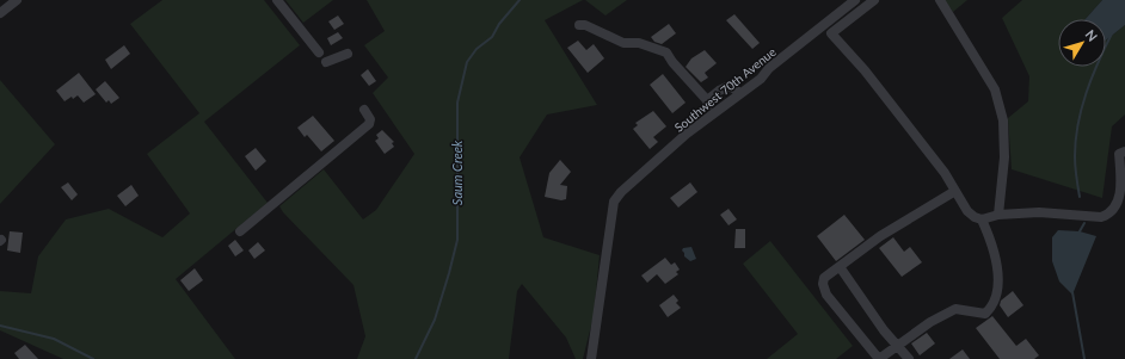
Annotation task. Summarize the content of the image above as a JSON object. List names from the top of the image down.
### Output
{
  "streets": {
    "street": ["Southwest 70th Avenue"]
  },
  "water": ["Saum Creek"],
  "north": "top right"
}
